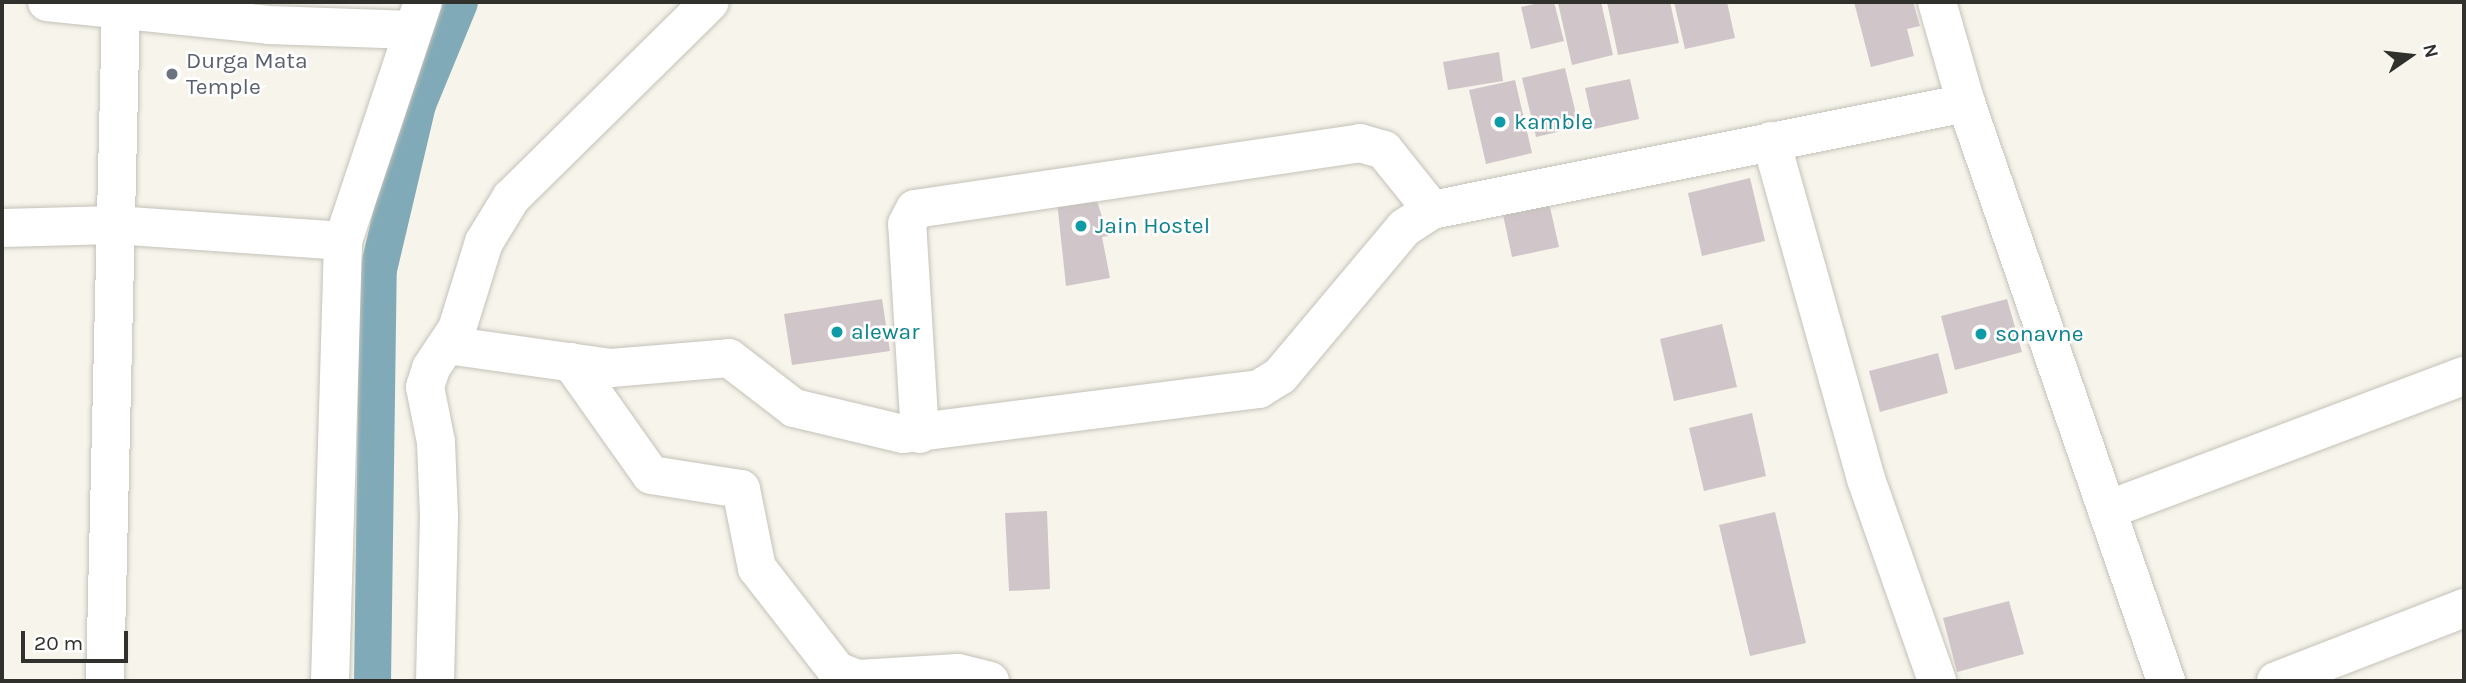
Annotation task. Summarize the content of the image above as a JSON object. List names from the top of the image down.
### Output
{
  "places": [
    "Durga Mata Temple",
    "kamble",
    "Jain Hostel",
    "alewar",
    "sonavne"
  ],
  "scale_bar": "20 m",
  "north": "right"
}
